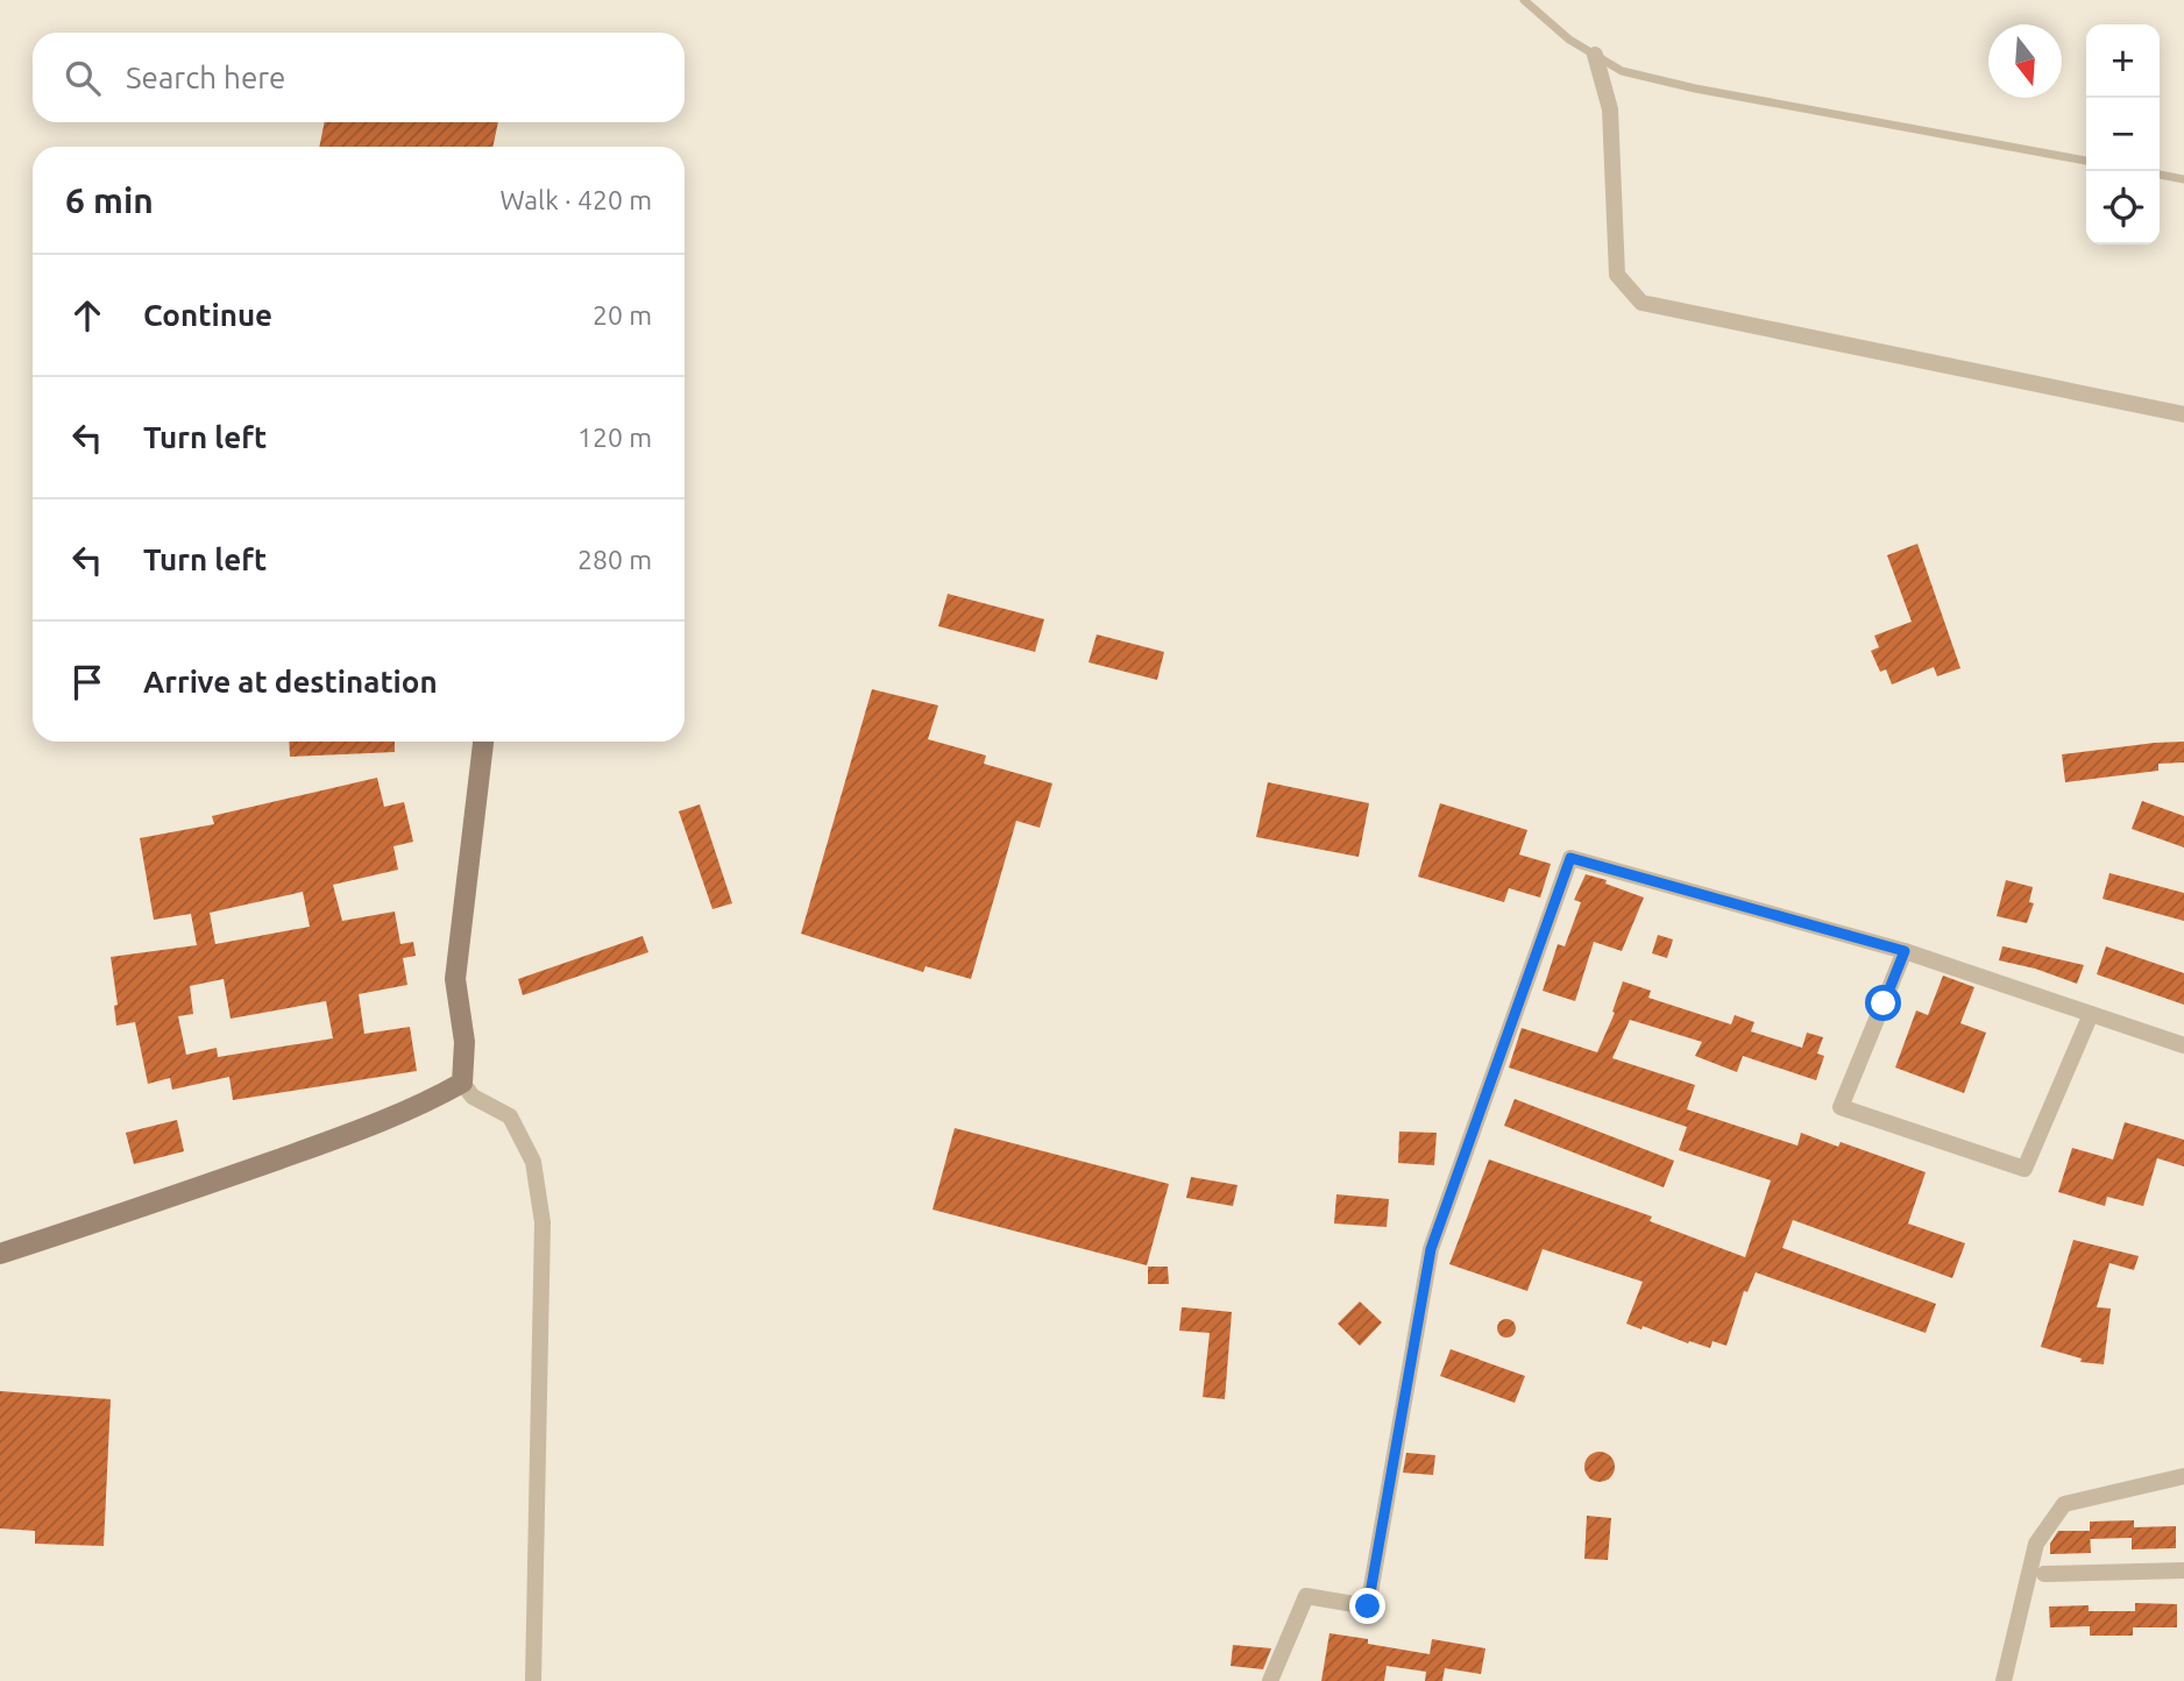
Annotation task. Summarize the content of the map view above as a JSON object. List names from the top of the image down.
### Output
{
  "north": "bottom",
  "page": {
    "map_buttons": ["+", "−"],
    "search": "Search here",
    "heading": ["6 min", "Walk · 420 m"],
    "list": [
      ["Continue", "20 m"],
      ["Turn left", "120 m"],
      ["Turn left", "280 m"],
      "Arrive at destination"
    ]
  }
}
